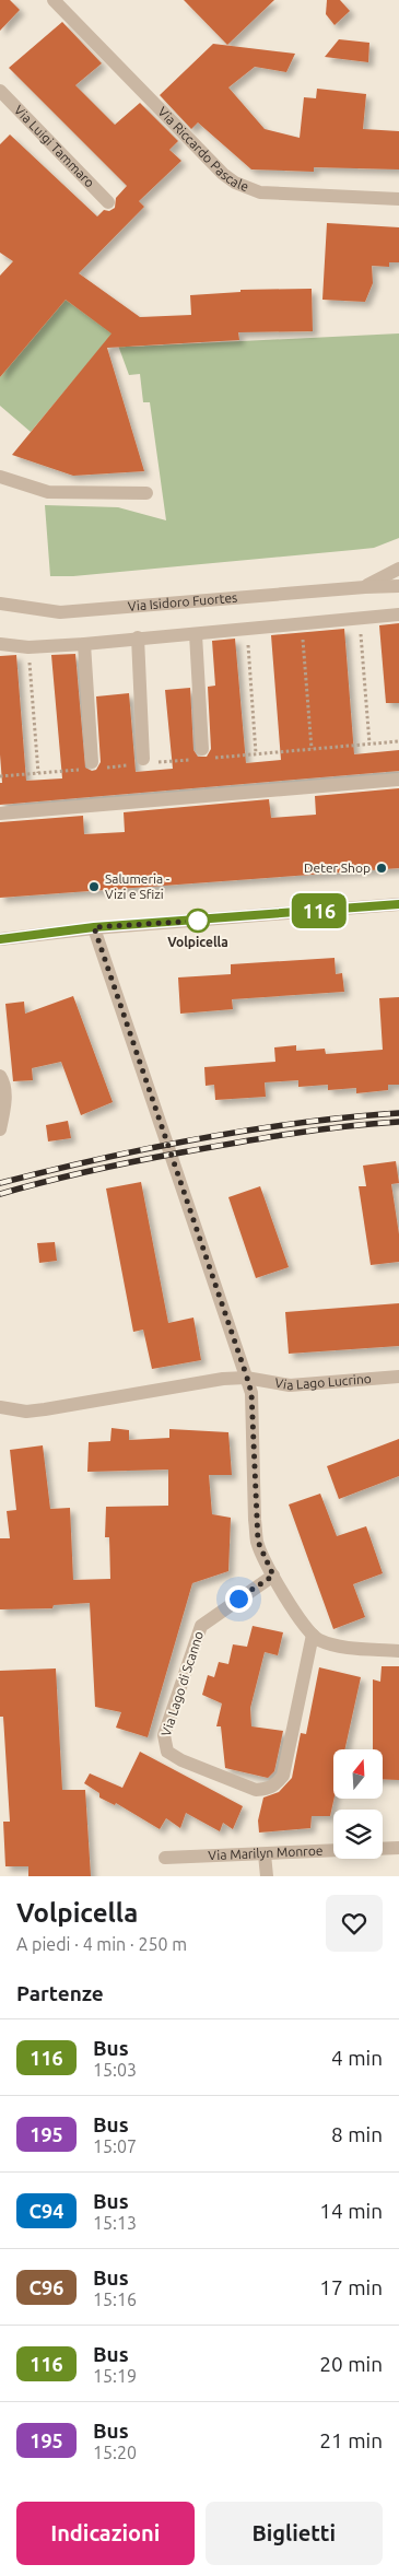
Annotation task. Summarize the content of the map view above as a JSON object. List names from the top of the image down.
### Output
{
  "streets": {
    "street": [
      "Via Luigi Tammaro",
      "Via Riccardo Pascale",
      "Via Isidoro Fuortes",
      "Via Lago Lucrino",
      "Via Lago di Scanno",
      "Via Marilyn Monroe"
    ]
  },
  "places": ["Deter Shop", "Salumeria - Vizi e Sfizi", "Volpicella"],
  "lines": ["bus line 116"],
  "north": "top",
  "page": {
    "on_map": "116",
    "heading": [
      ["Volpicella", "A piedi · 4 min · 250 m"],
      "Partenze"
    ],
    "list": [
      {
        "mark": "116",
        "name": "Bus",
        "note": "15:03",
        "value": "4 min"
      },
      {
        "mark": "195",
        "name": "Bus",
        "note": "15:07",
        "value": "8 min"
      },
      {
        "mark": "C94",
        "name": "Bus",
        "note": "15:13",
        "value": "14 min"
      },
      {
        "mark": "C96",
        "name": "Bus",
        "note": "15:16",
        "value": "17 min"
      },
      {
        "mark": "116",
        "name": "Bus",
        "note": "15:19",
        "value": "20 min"
      },
      {
        "mark": "195",
        "name": "Bus",
        "note": "15:20",
        "value": "21 min"
      }
    ],
    "buttons": ["Indicazioni", "Biglietti"]
  }
}
